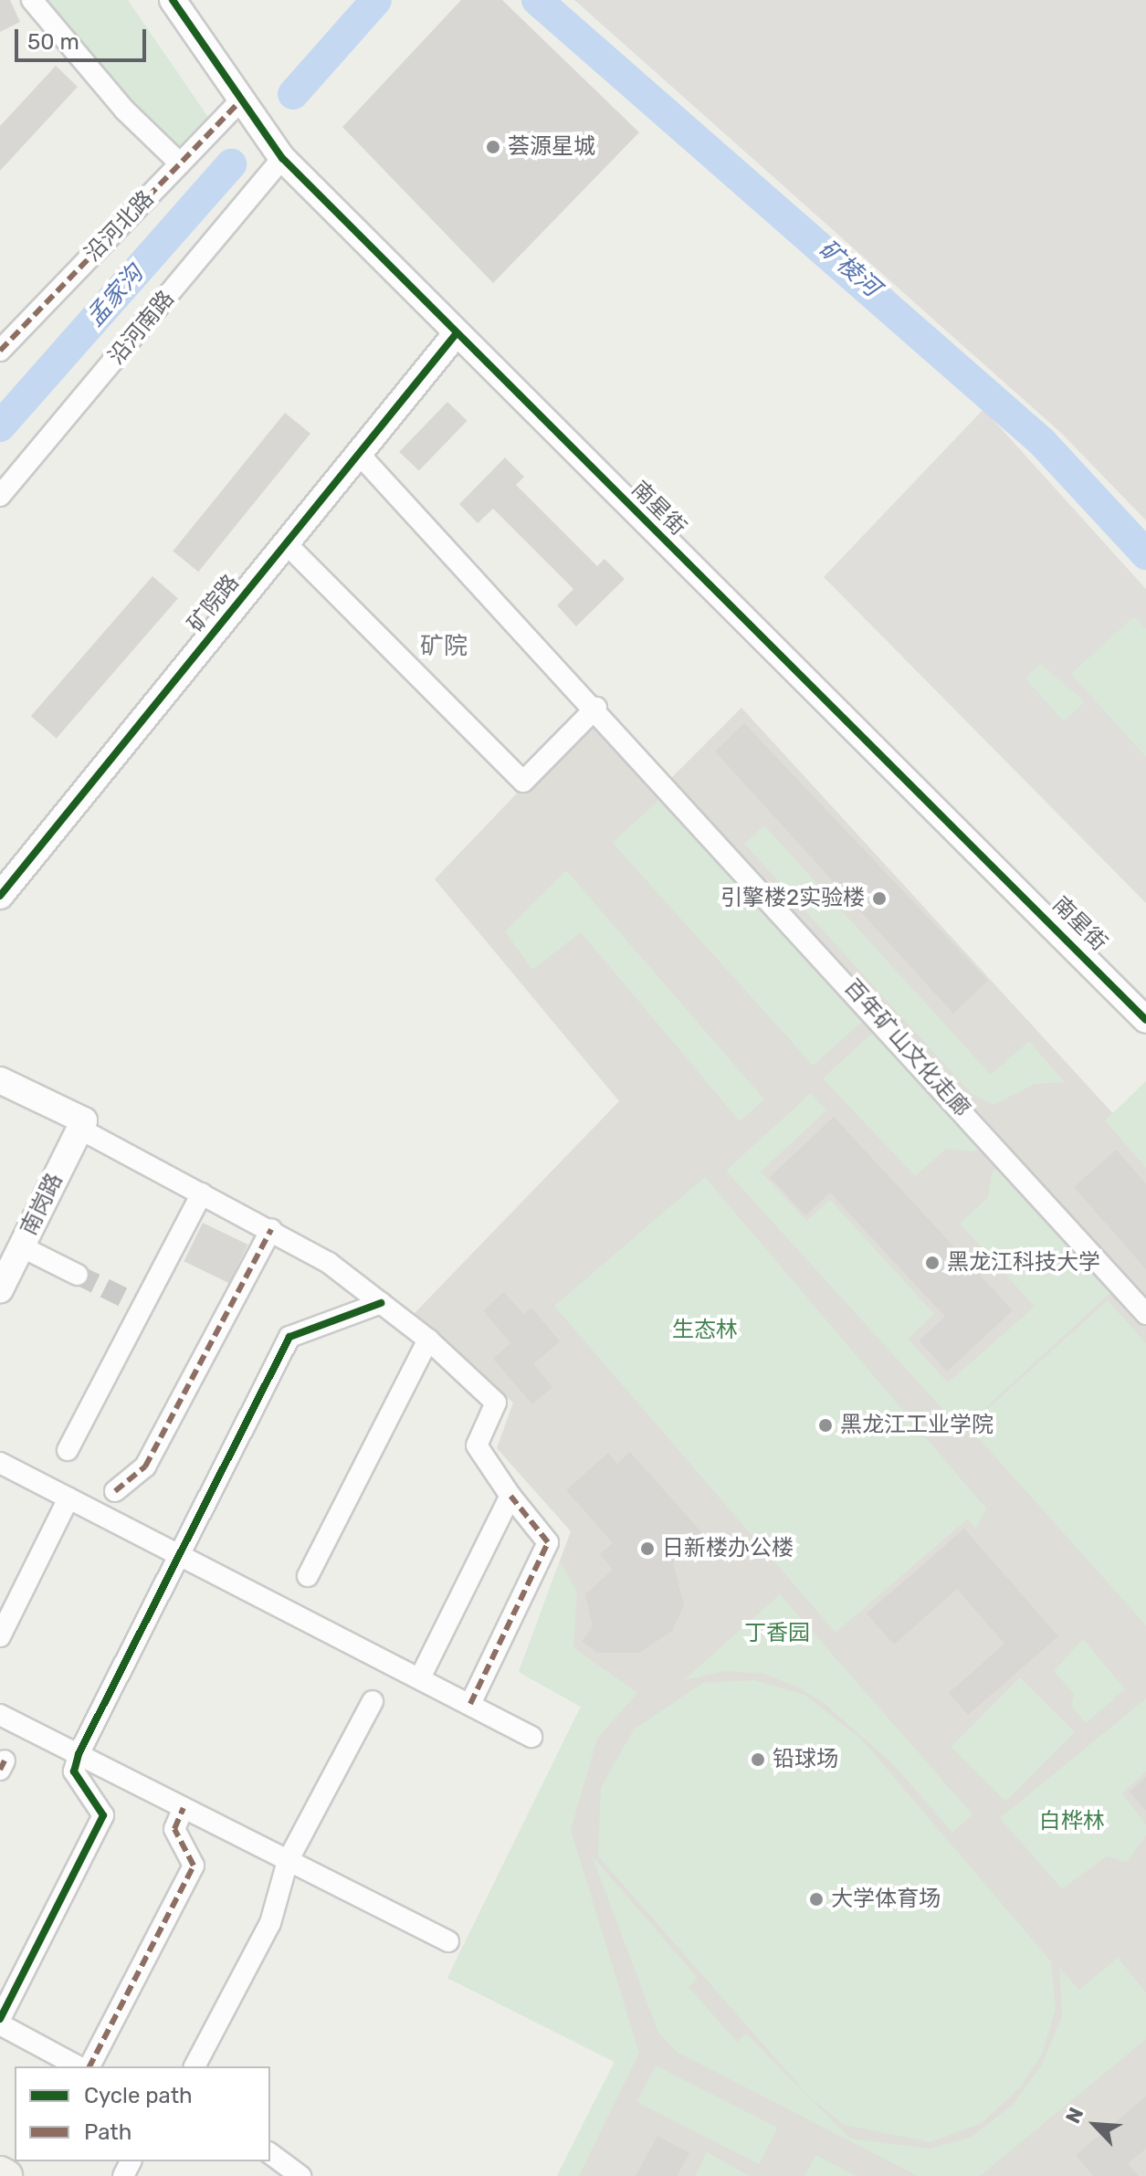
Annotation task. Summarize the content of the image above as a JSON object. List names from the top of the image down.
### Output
{
  "streets": {
    "street": [
      "沿河北路",
      "沿河南路",
      "南星街",
      "矿院路",
      "百年矿山文化走廊",
      "南岗路"
    ]
  },
  "crossings": [
    ["沿河北路", "南星街"],
    ["沿河南路", "南星街"],
    ["南星街", "矿院路"],
    ["矿院路", "百年矿山文化走廊"]
  ],
  "districts": ["矿院"],
  "water": ["矿棱河", "孟家沟"],
  "parks": ["生态林", "丁香园", "白桦林"],
  "places": [
    "荟源星城",
    "引擎楼2实验楼",
    "黑龙江科技大学",
    "黑龙江工业学院",
    "日新楼办公楼",
    "铅球场",
    "大学体育场"
  ],
  "legend": ["Cycle path", "Path"],
  "scale_bar": "50 m",
  "north": "top left"
}
